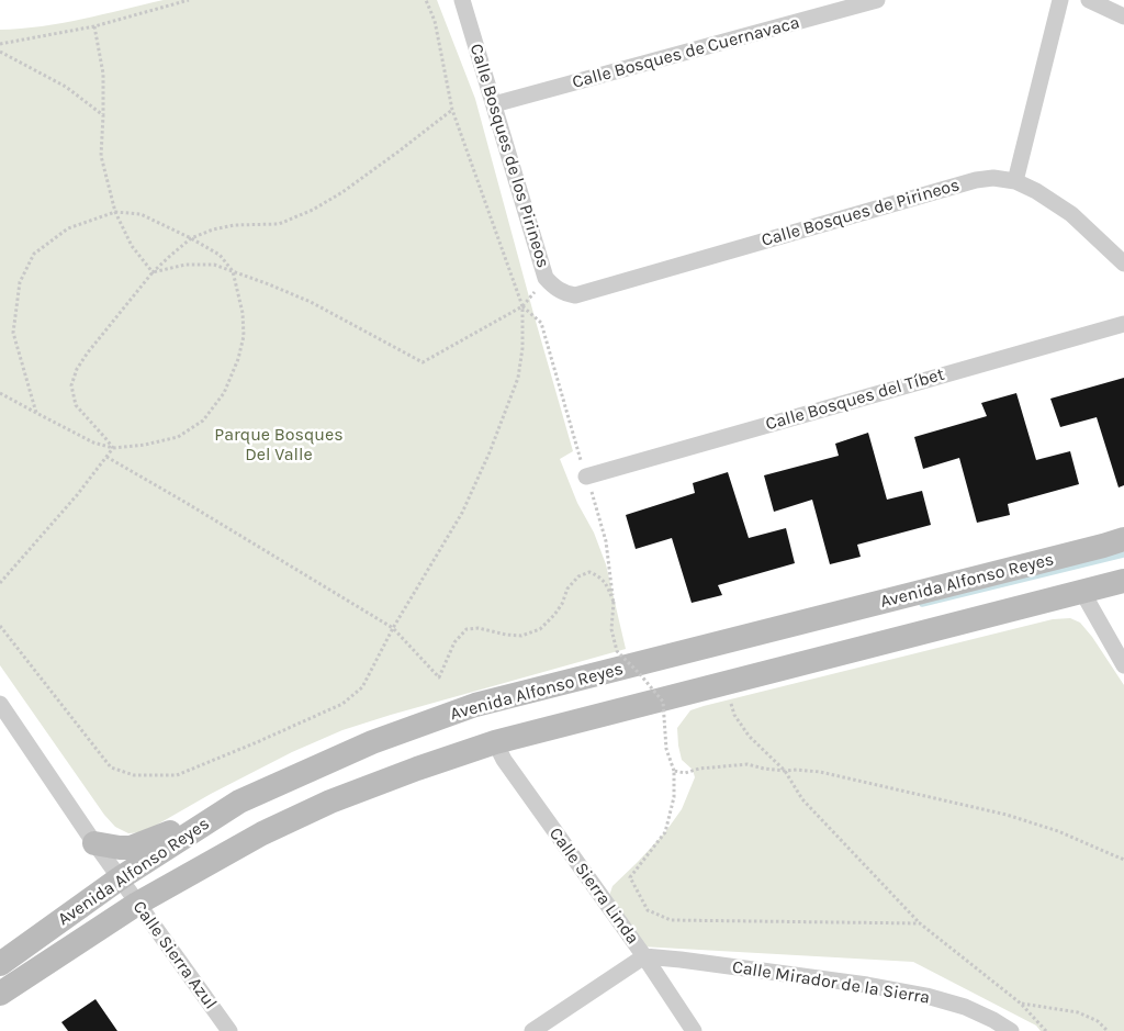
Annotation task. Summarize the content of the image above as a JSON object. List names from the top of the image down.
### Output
{
  "streets": {
    "main road": ["Avenida Alfonso Reyes"],
    "street": [
      "Calle Bosques de Cuernavaca",
      "Calle Bosques de los Pirineos",
      "Calle Bosques de Pirineos",
      "Calle Bosques del Tíbet",
      "Calle Sierra Linda",
      "Calle Sierra Azul",
      "Calle Mirador de la Sierra"
    ]
  },
  "crossings": [
    ["Calle Bosques de Cuernavaca", "Calle Bosques de los Pirineos"],
    ["Calle Bosques de los Pirineos", "Calle Bosques de Pirineos"],
    ["Avenida Alfonso Reyes", "Calle Sierra Linda"],
    ["Avenida Alfonso Reyes", "Calle Sierra Azul"],
    ["Calle Sierra Linda", "Calle Mirador de la Sierra"]
  ],
  "parks": ["Parque Bosques Del Valle"]
}
